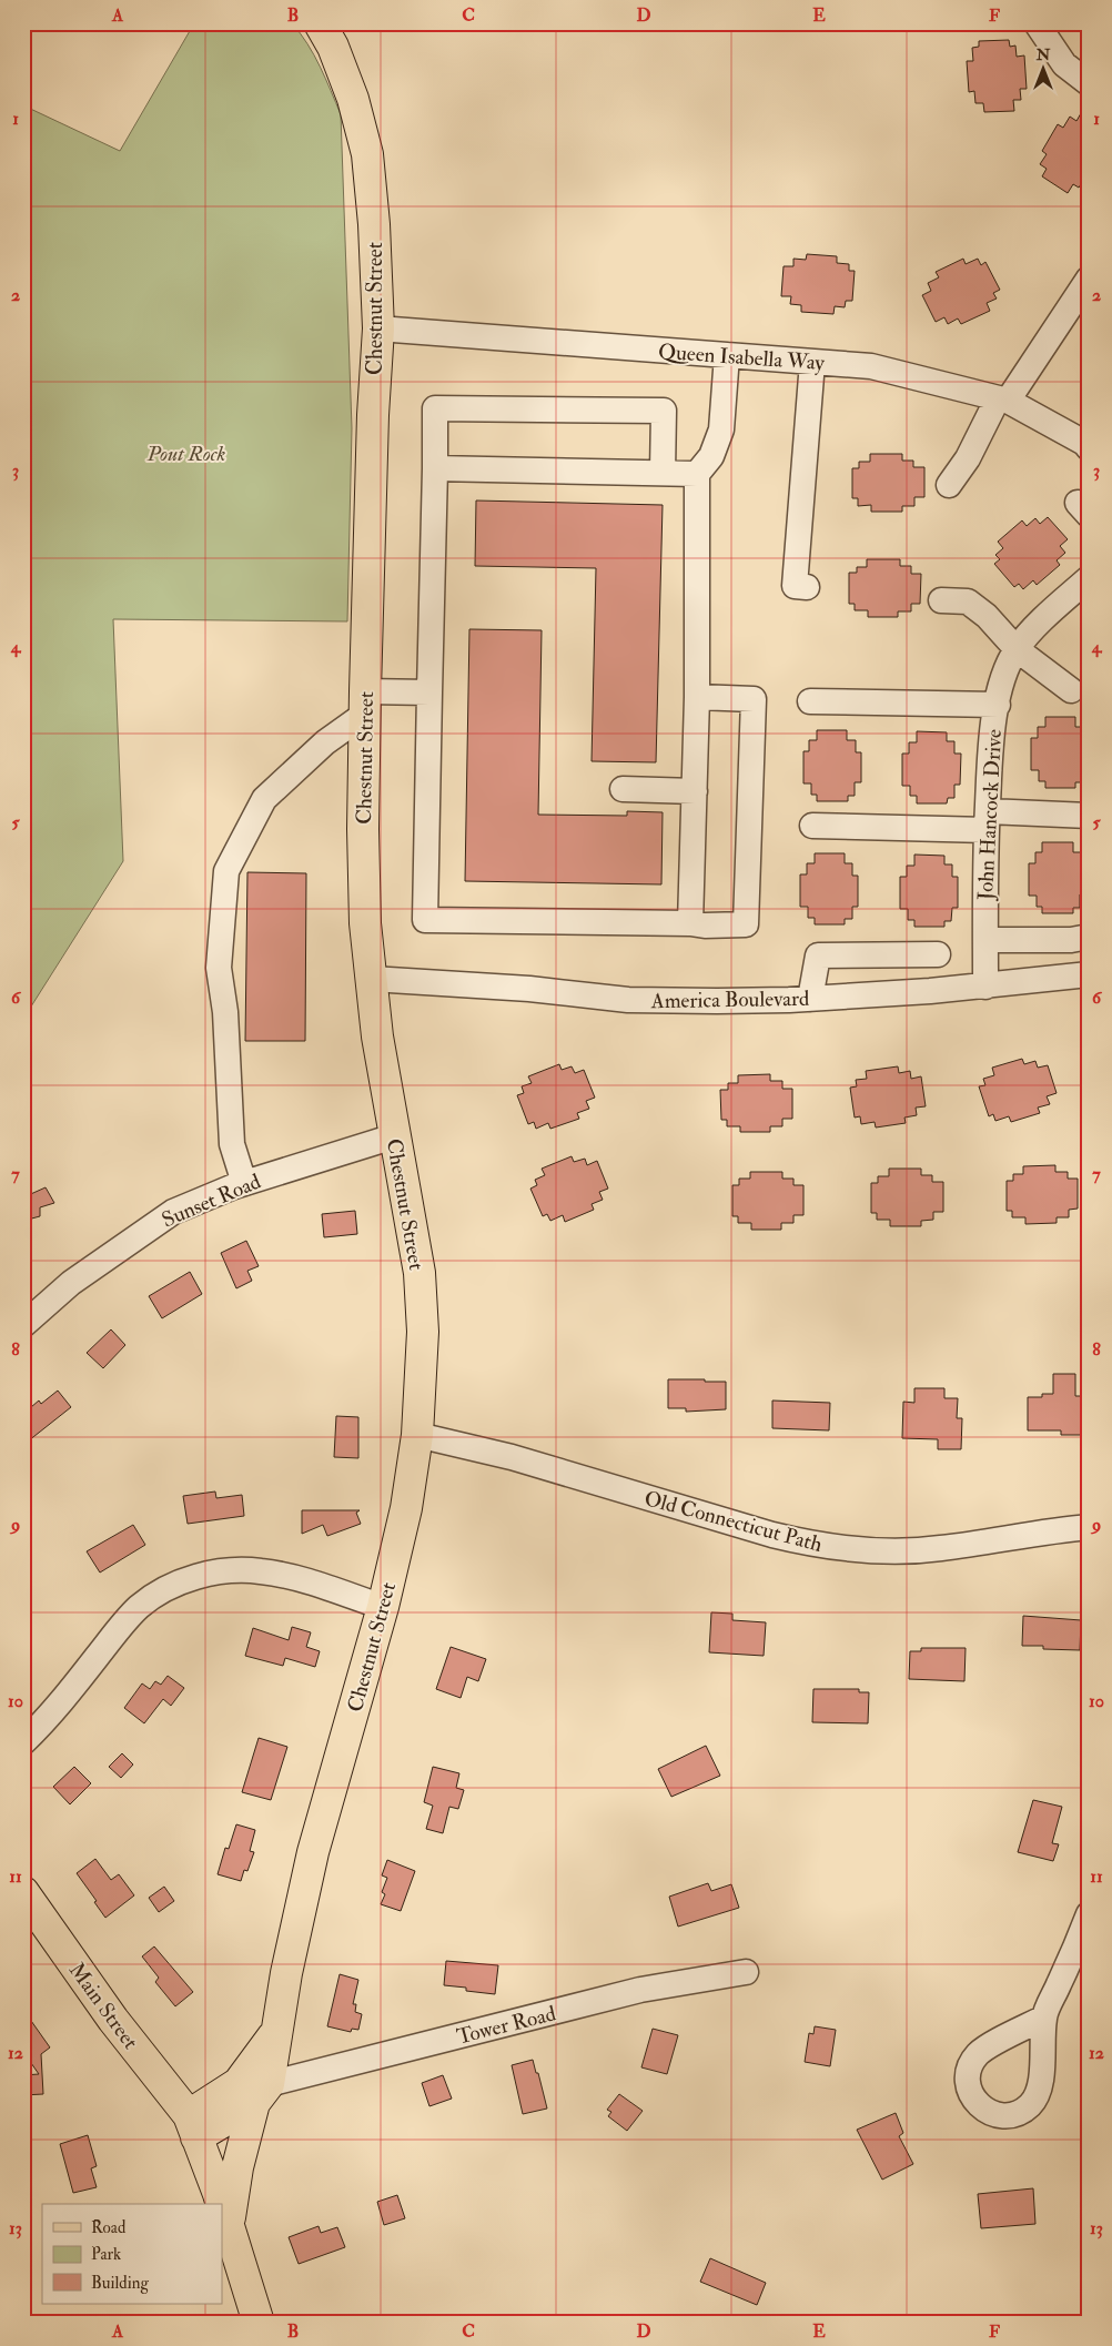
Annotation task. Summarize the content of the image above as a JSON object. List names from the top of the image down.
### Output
{
  "streets": {
    "main road": ["Chestnut Street", "Main Street"],
    "street": [
      "Queen Isabella Way",
      "John Hancock Drive",
      "America Boulevard",
      "Sunset Road",
      "Old Connecticut Path",
      "Tower Road"
    ]
  },
  "crossings": [
    ["Chestnut Street", "Queen Isabella Way"],
    ["Chestnut Street", "America Boulevard"],
    ["Chestnut Street", "Sunset Road"],
    ["Chestnut Street", "Old Connecticut Path"],
    ["Chestnut Street", "Main Street"],
    ["John Hancock Drive", "America Boulevard"]
  ],
  "parks": ["Pout Rock"],
  "legend": ["Road", "Park", "Building"],
  "north": "top",
  "grid": {
    "columns": [
      "A",
      "B",
      "C",
      "D",
      "E",
      "F"
    ],
    "rows": [
      "1",
      "2",
      "3",
      "4",
      "5",
      "6",
      "7",
      "8",
      "9",
      "10",
      "11",
      "12",
      "13"
    ]
  }
}
